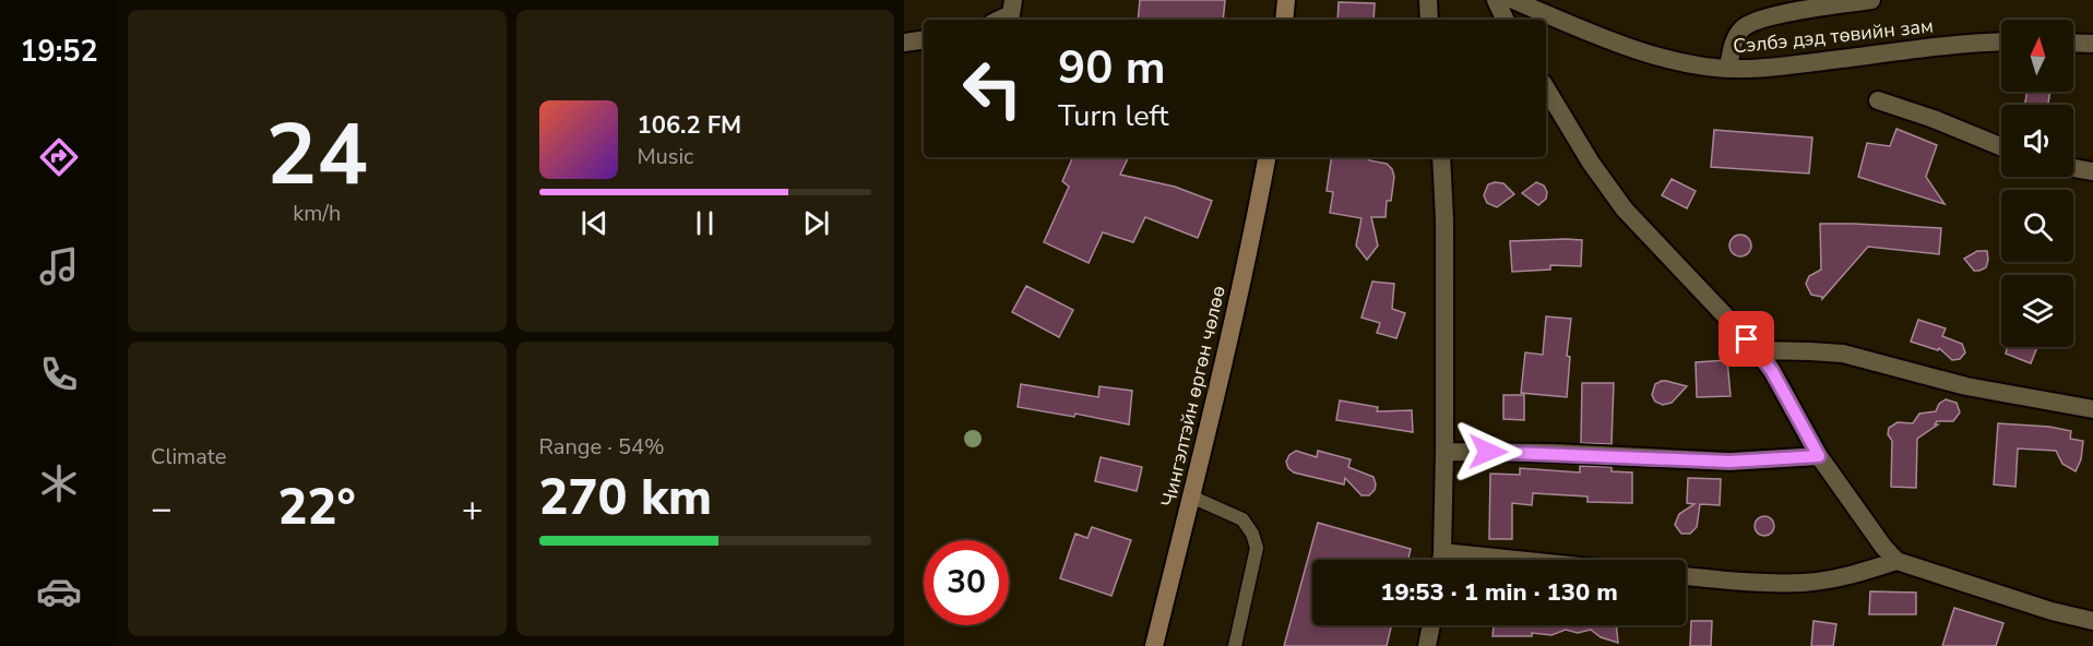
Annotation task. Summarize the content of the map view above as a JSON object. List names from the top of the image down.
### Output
{
  "streets": {
    "main road": ["Чингэлтэйн өргөн чөлөө"],
    "street": ["Сэлбэ дэд төвийн зам"]
  },
  "north": "top",
  "page": {
    "tabs": "19:52",
    "tile": [
      ["24", "km/h"],
      "Climate",
      ["Range · 54%", "270 km"]
    ],
    "turn": ["90 m", "Turn left"],
    "song": ["106.2 FM", "Music"],
    "heat": ["−", "22°", "+"],
    "limit": "30",
    "trip": "19:53 · 1 min · 130 m"
  }
}
